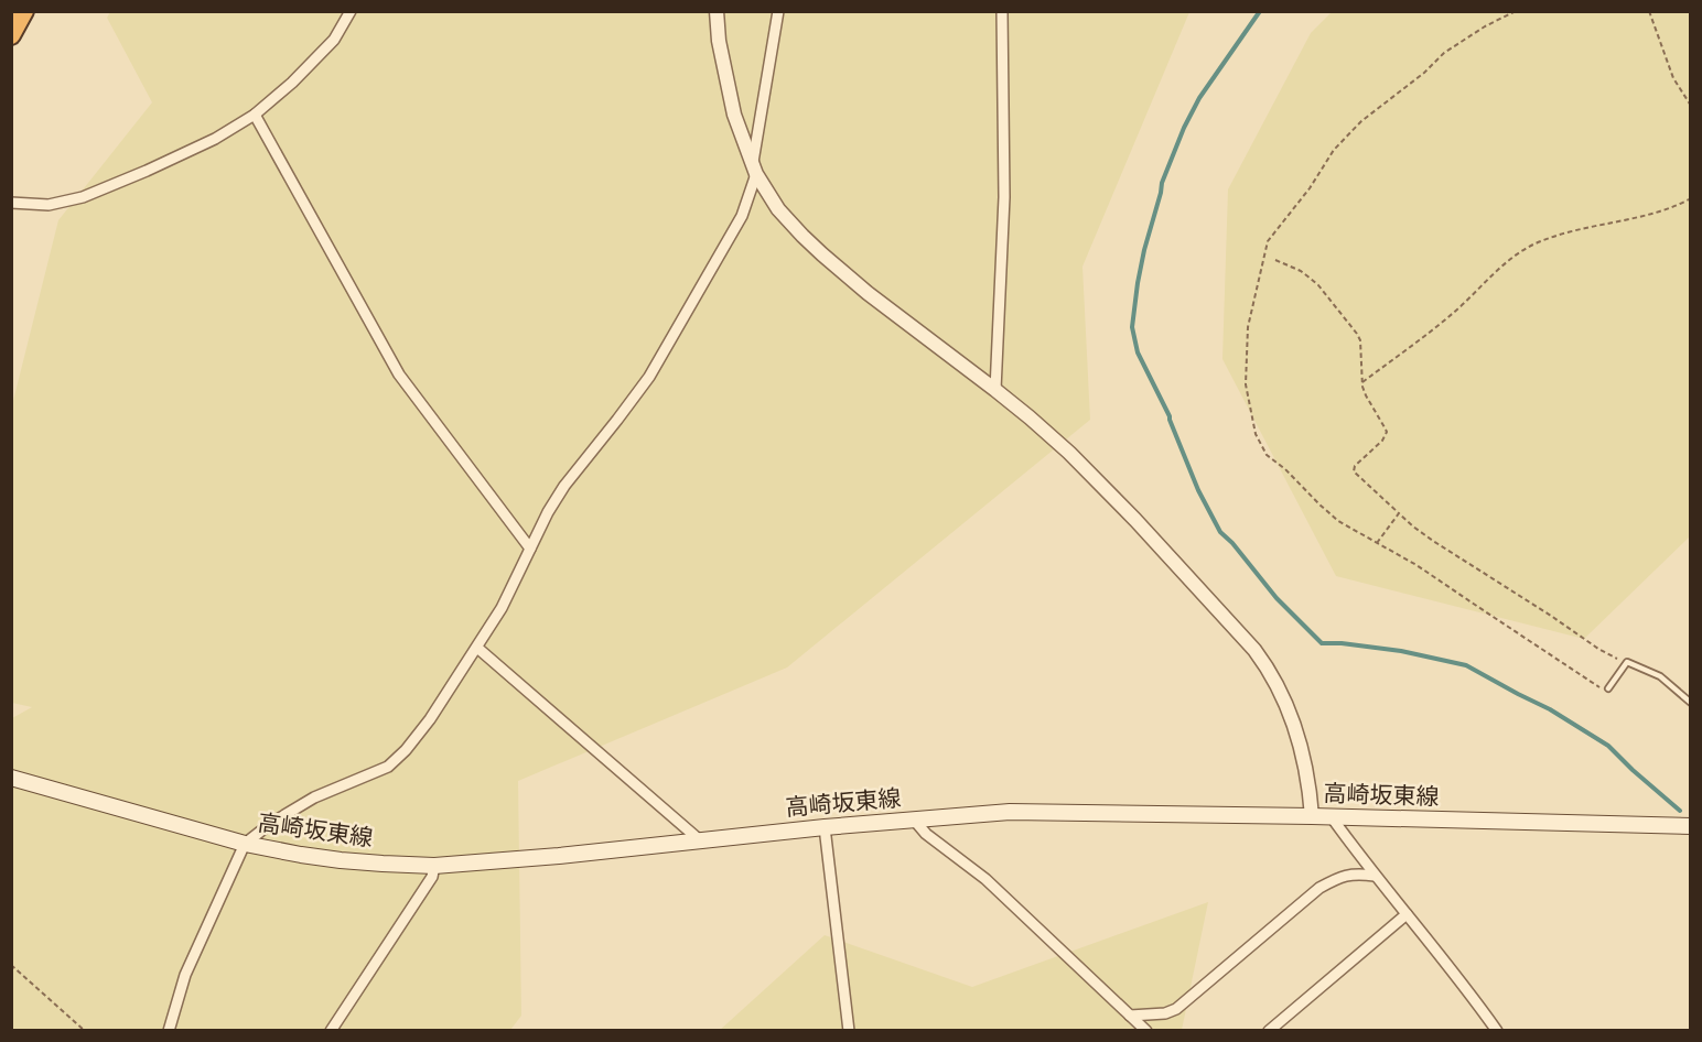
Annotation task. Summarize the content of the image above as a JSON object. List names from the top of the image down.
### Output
{
  "streets": {
    "main road": ["高崎坂東線"]
  }
}
